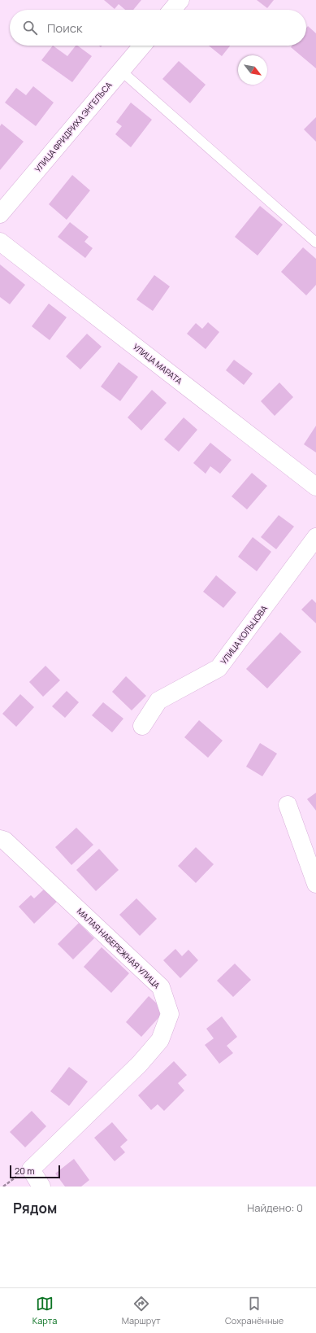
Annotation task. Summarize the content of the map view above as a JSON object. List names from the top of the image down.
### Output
{
  "streets": {
    "street": [
      "УЛИЦА ФРИДРИХА ЭНГЕЛЬСА",
      "УЛИЦА МАРАТА",
      "УЛИЦА КОЛЬЦОВА",
      "МАЛАЯ НАБЕРЕЖНАЯ УЛИЦА"
    ]
  },
  "scale_bar": "20 m",
  "north": "bottom right",
  "page": {
    "search": "Поиск",
    "scale": "20 m",
    "heading": ["Рядом", "Найдено: 0"],
    "nav": ["Карта", "Маршрут", "Сохранённые"]
  }
}
